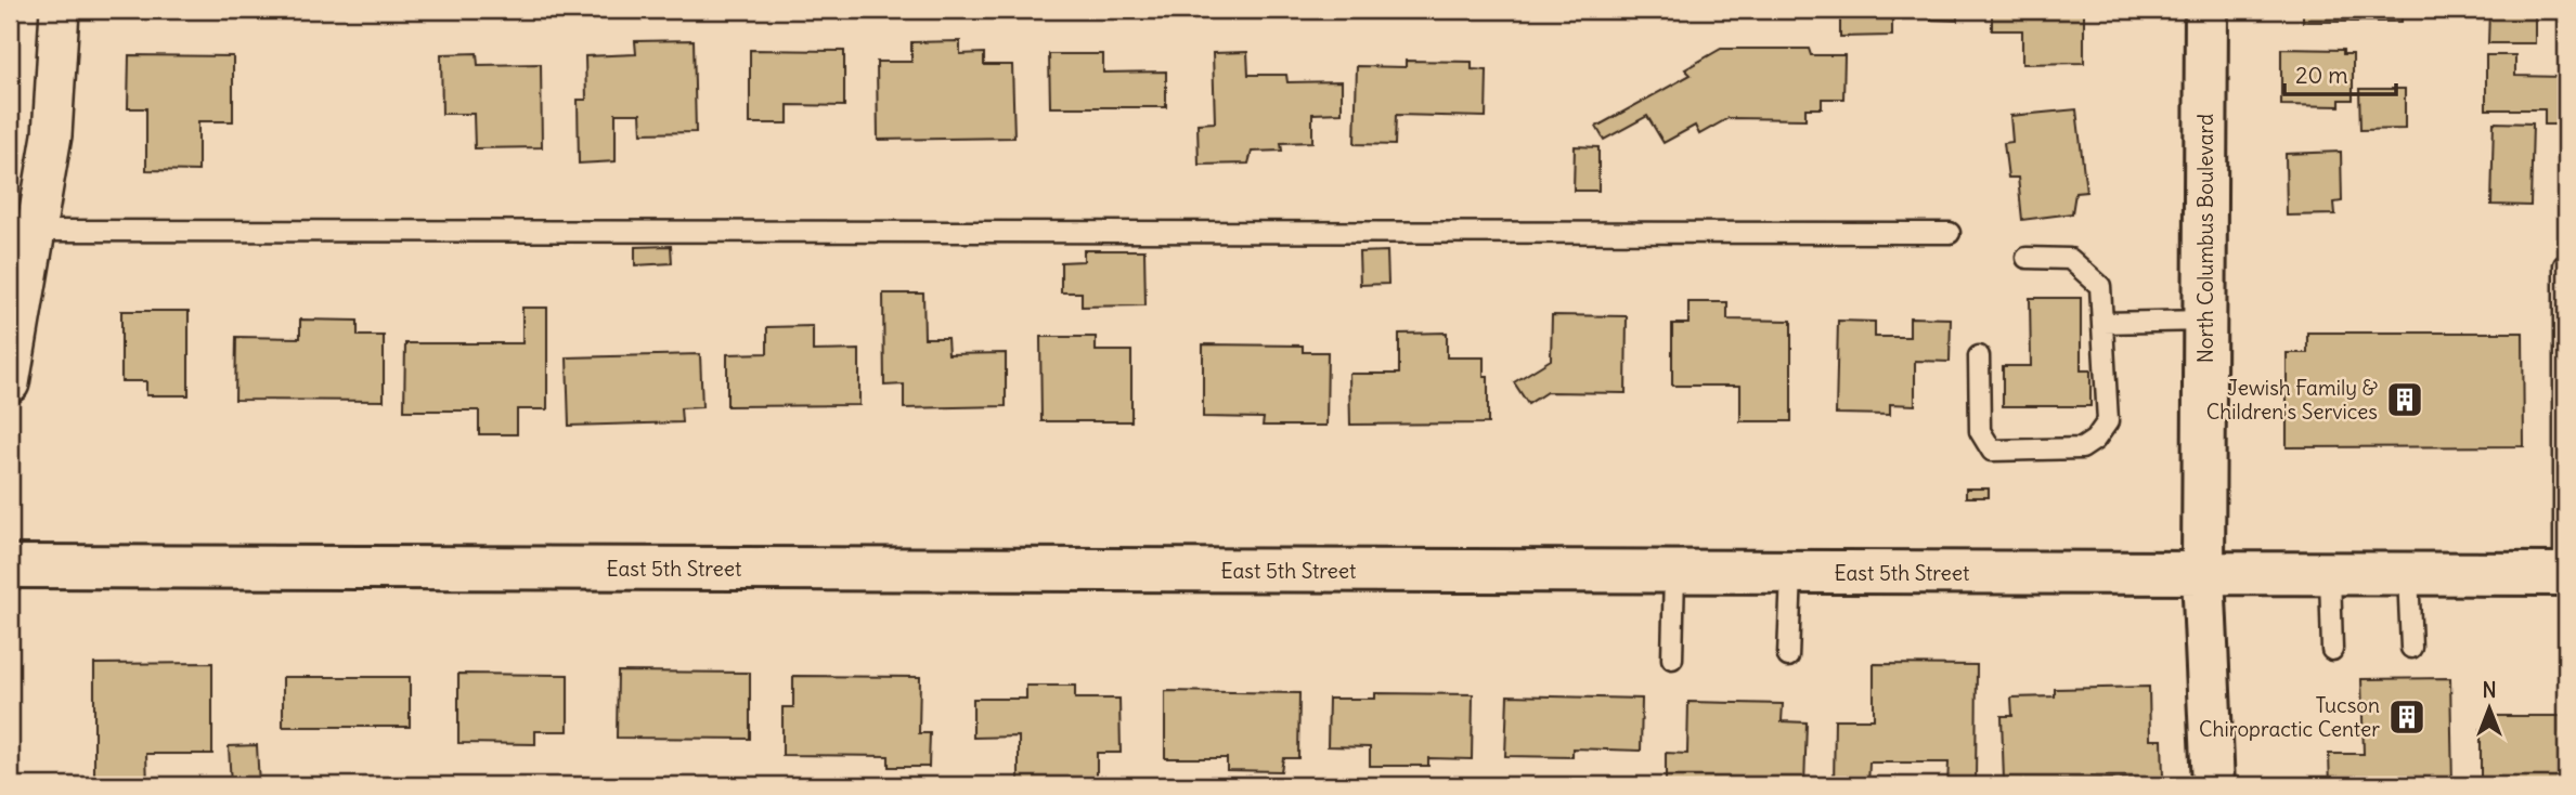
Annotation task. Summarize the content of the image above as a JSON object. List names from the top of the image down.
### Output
{
  "streets": {
    "street": ["North Columbus Boulevard", "East 5th Street"]
  },
  "crossings": [
    ["North Columbus Boulevard", "East 5th Street"]
  ],
  "places": {
    "building": ["Jewish Family & Children's Services", "Tucson Chiropractic Center"]
  },
  "scale_bar": "20 m",
  "north": "top"
}
